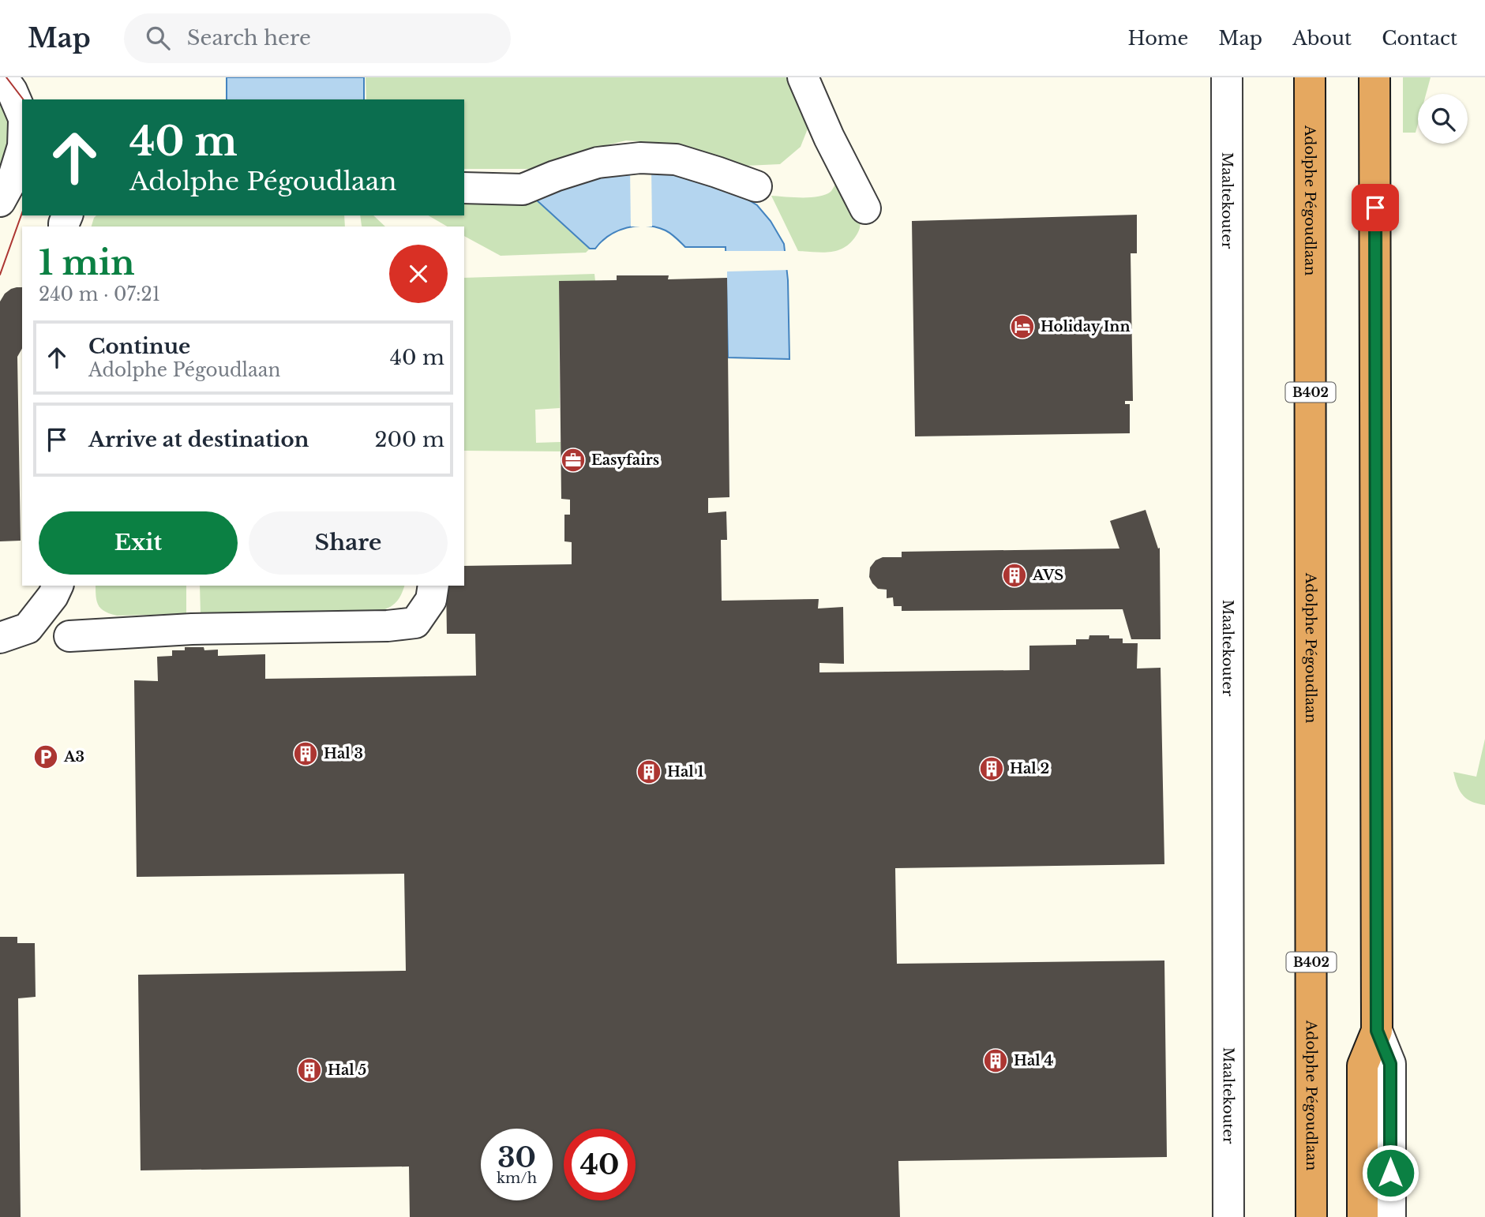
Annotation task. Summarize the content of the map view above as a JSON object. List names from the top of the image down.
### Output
{
  "streets": {
    "highway": ["Adolphe Pégoudlaan", "B402"],
    "street": ["Maaltekouter"]
  },
  "places": {
    "hotel": ["Holiday Inn"],
    "office": ["Easyfairs"],
    "building": [
      "AVS",
      "Hal 3",
      "Hal 2",
      "Hal 1",
      "Hal 4",
      "Hal 5"
    ],
    "parking": ["A3"]
  },
  "page": {
    "header": "Map",
    "search": "Search here",
    "nav": [
      "Home",
      "Map",
      "About",
      "Contact"
    ],
    "turn": ["40 m", "Adolphe Pégoudlaan"],
    "heading": ["1 min", "240 m · 07:21"],
    "list": [
      {
        "name": "Continue",
        "note": "Adolphe Pégoudlaan",
        "value": "40 m"
      },
      {
        "name": "Arrive at destination",
        "value": "200 m"
      }
    ],
    "buttons": ["Exit", "Share"],
    "speed": "30 km/h",
    "limit": "40"
  }
}
